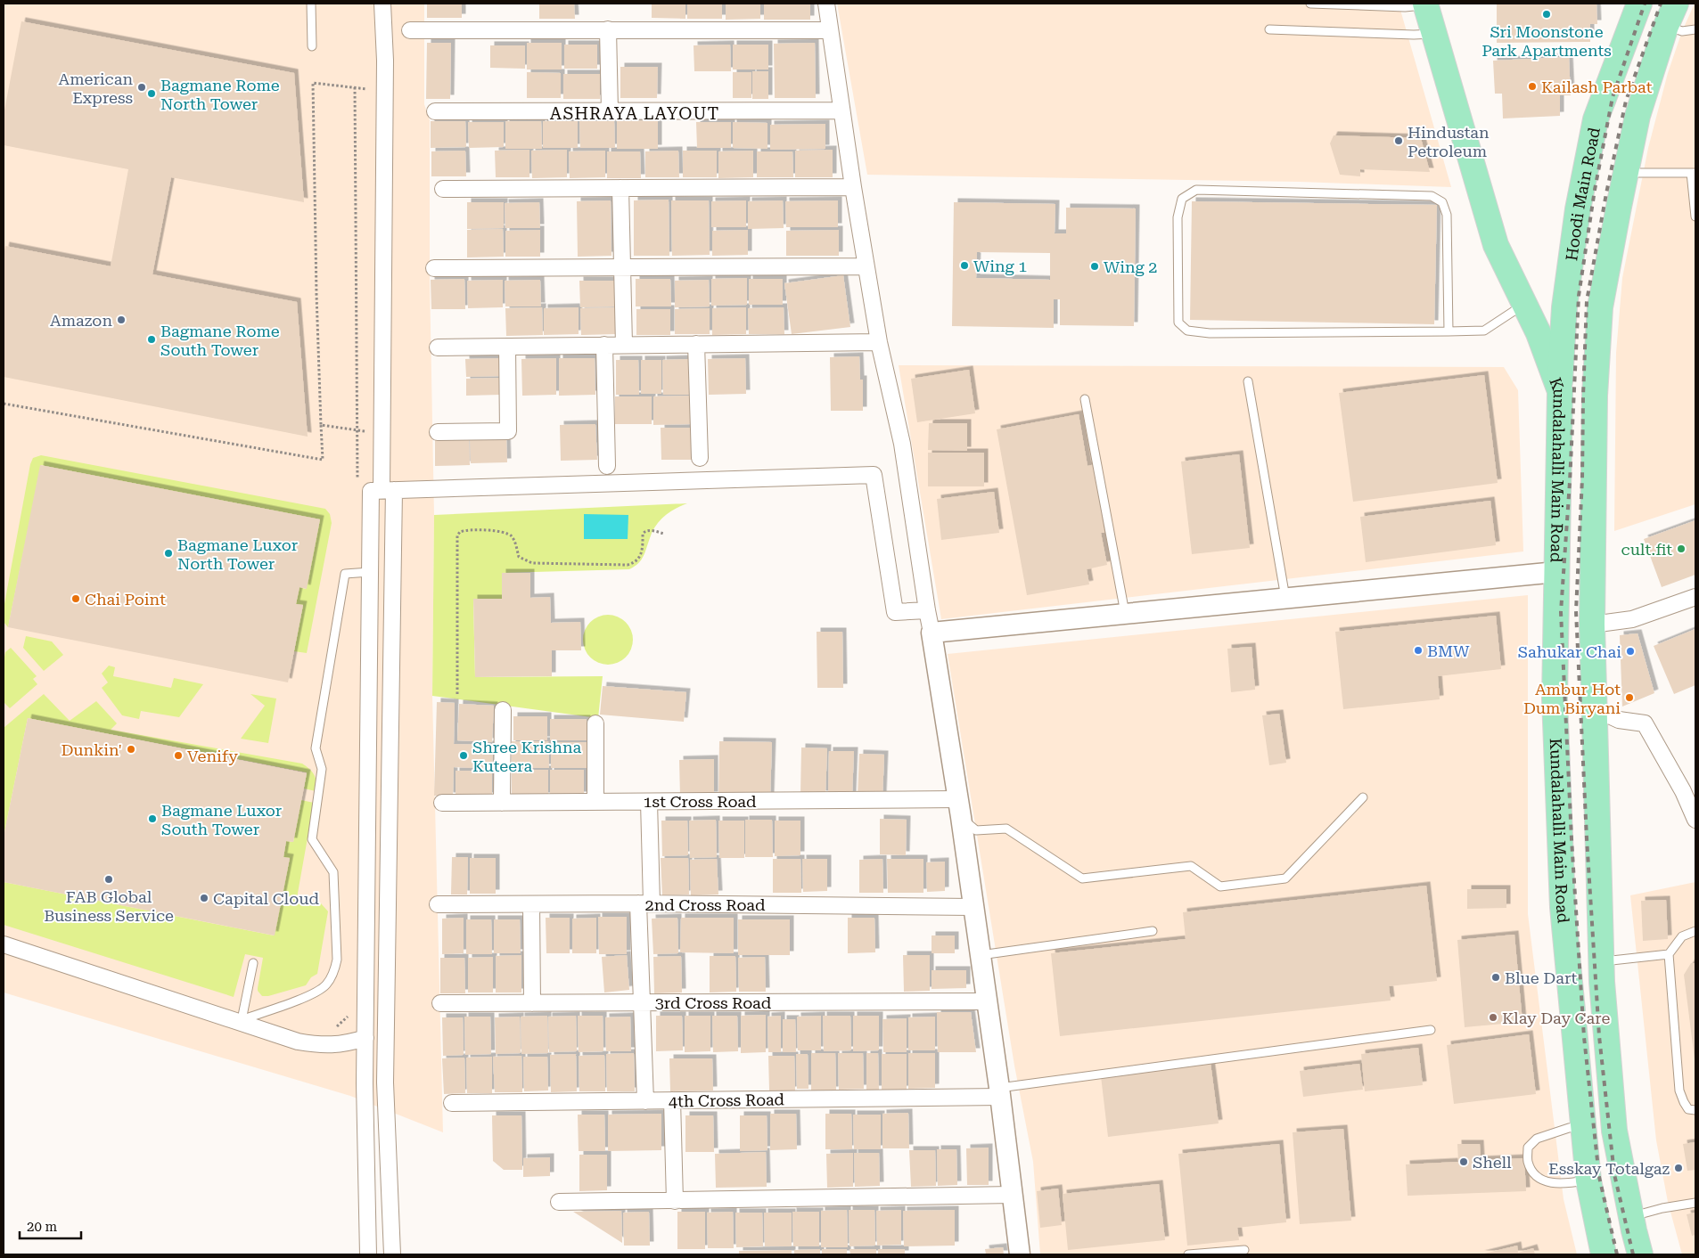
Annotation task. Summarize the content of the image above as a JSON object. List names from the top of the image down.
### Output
{
  "streets": {
    "main road": ["Hoodi Main Road", "Kundalahalli Main Road"],
    "street": [
      "1st Cross Road",
      "2nd Cross Road",
      "3rd Cross Road",
      "4th Cross Road"
    ]
  },
  "crossings": [
    ["Hoodi Main Road", "Kundalahalli Main Road"]
  ],
  "districts": ["ASHRAYA LAYOUT"],
  "places": [
    "Sri Moonstone Park Apartments",
    "Kailash Parbat",
    "American Express",
    "Bagmane Rome North Tower",
    "Hindustan Petroleum",
    "Wing 1",
    "Wing 2",
    "Amazon",
    "Bagmane Rome South Tower",
    "cult.fit",
    "Bagmane Luxor North Tower",
    "Chai Point",
    "BMW",
    "Sahukar Chai",
    "Ambur Hot Dum Biryani",
    "Dunkin'",
    "Venify",
    "Shree Krishna Kuteera",
    "Bagmane Luxor South Tower",
    "FAB Global Business Service",
    "Capital Cloud",
    "Blue Dart",
    "Klay Day Care",
    "Shell",
    "Esskay Totalgaz"
  ],
  "scale_bar": "20 m"
}
